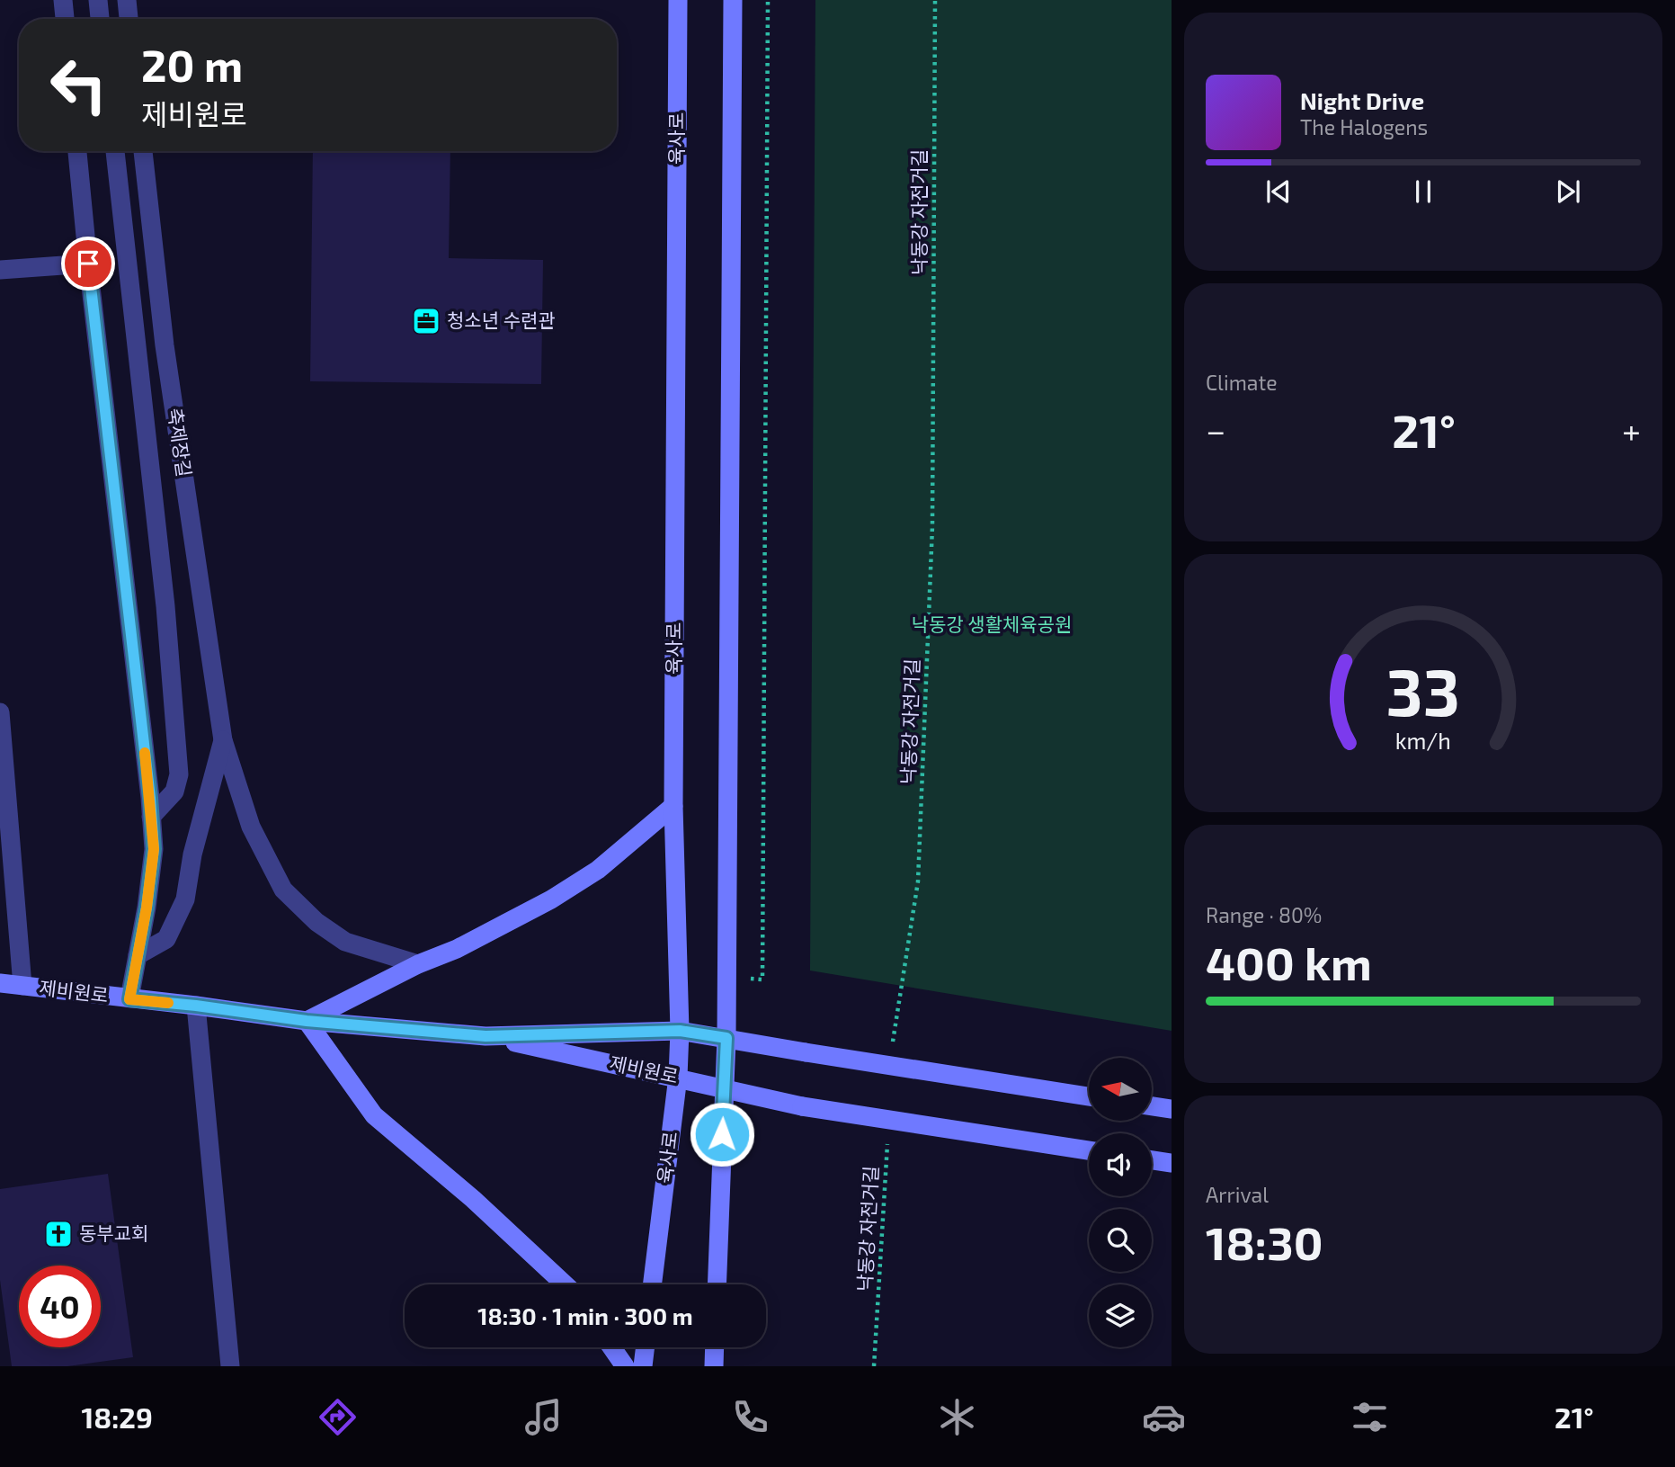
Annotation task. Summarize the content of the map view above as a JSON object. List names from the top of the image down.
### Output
{
  "streets": {
    "street": ["육사로", "축제장길", "제비원로"],
    "path": ["낙동강 자전거길"]
  },
  "crossings": [
    ["육사로", "제비원로"]
  ],
  "parks": ["낙동강 생활체육공원"],
  "places": {
    "office": ["청소년 수련관"],
    "church": ["동부교회"]
  },
  "north": "left",
  "page": {
    "turn": ["20 m", "제비원로"],
    "song": ["Night Drive", "The Halogens"],
    "tile": [
      "Climate",
      ["Range · 80%", "400 km"],
      ["Arrival", "18:30"]
    ],
    "heat": ["−", "21°", "+"],
    "limit": "40",
    "trip": "18:30 · 1 min · 300 m",
    "tabs": ["18:29", "21°"],
    "gauge": ["33", "km/h"]
  }
}
